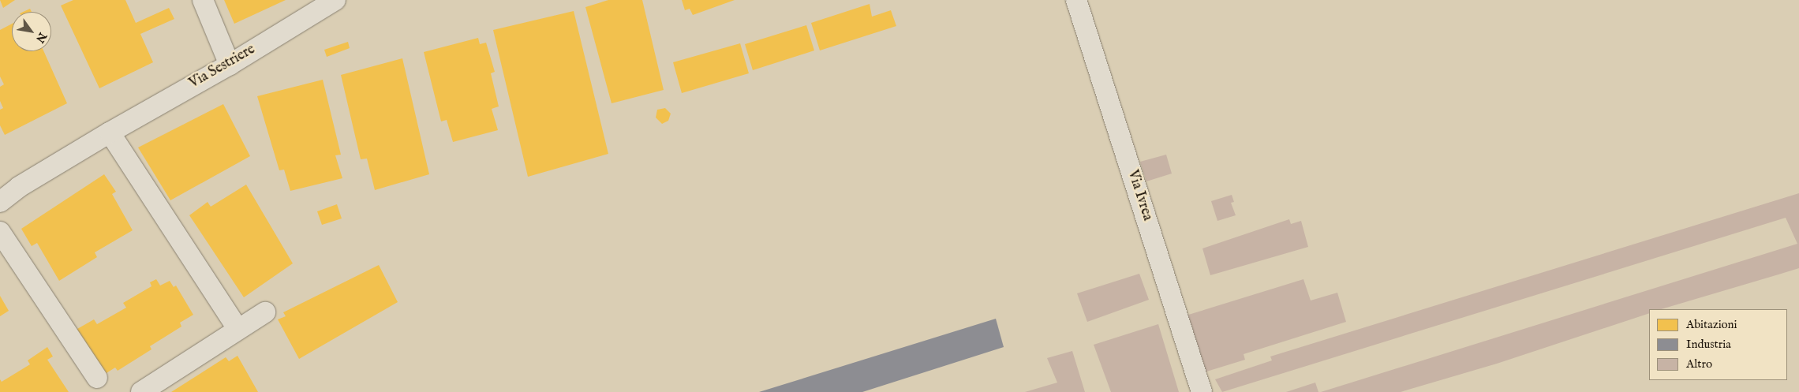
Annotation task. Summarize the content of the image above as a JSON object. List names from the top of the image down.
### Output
{
  "streets": {
    "street": ["Via Sestriere", "Via Ivrea"]
  },
  "legend": ["Abitazioni", "Industria", "Altro"],
  "north": "bottom right"
}
